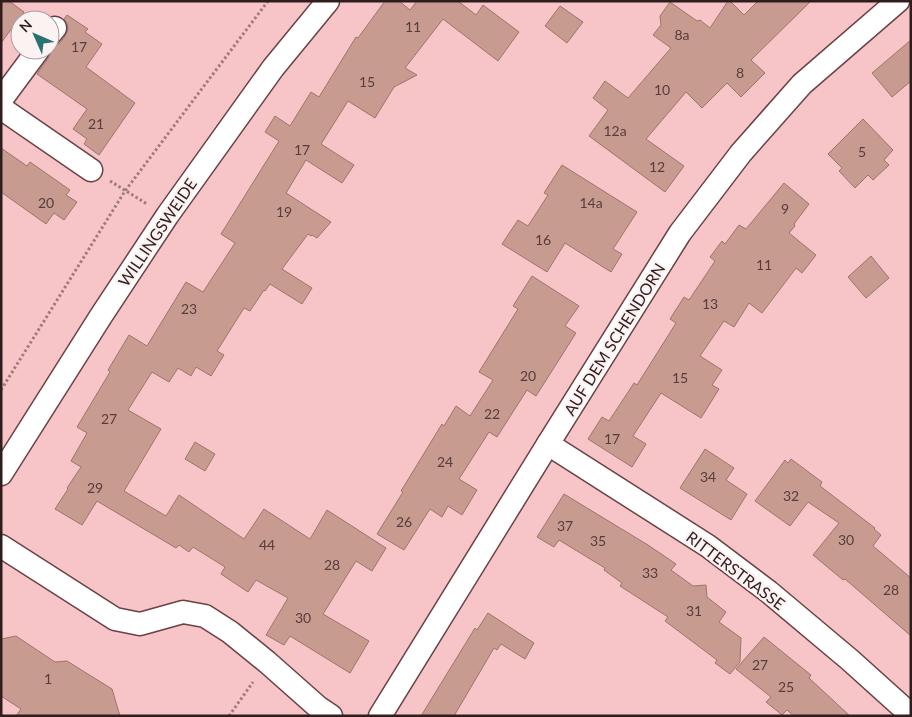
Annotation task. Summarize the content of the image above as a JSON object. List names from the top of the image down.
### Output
{
  "streets": {
    "street": ["WILLINGSWEIDE", "AUF DEM SCHENDORN", "RITTERSTRASSE"]
  },
  "crossings": [
    ["AUF DEM SCHENDORN", "RITTERSTRASSE"]
  ],
  "house_numbers": [
    "11",
    "8a",
    "17",
    "8",
    "15",
    "10",
    "21",
    "12a",
    "17",
    "5",
    "12",
    "20",
    "14a",
    "9",
    "19",
    "16",
    "11",
    "13",
    "23",
    "20",
    "15",
    "22",
    "27",
    "17",
    "24",
    "34",
    "29",
    "32",
    "26",
    "37",
    "30",
    "35",
    "44",
    "28",
    "33",
    "28",
    "31",
    "30",
    "27",
    "1",
    "25"
  ],
  "north": "top left"
}
